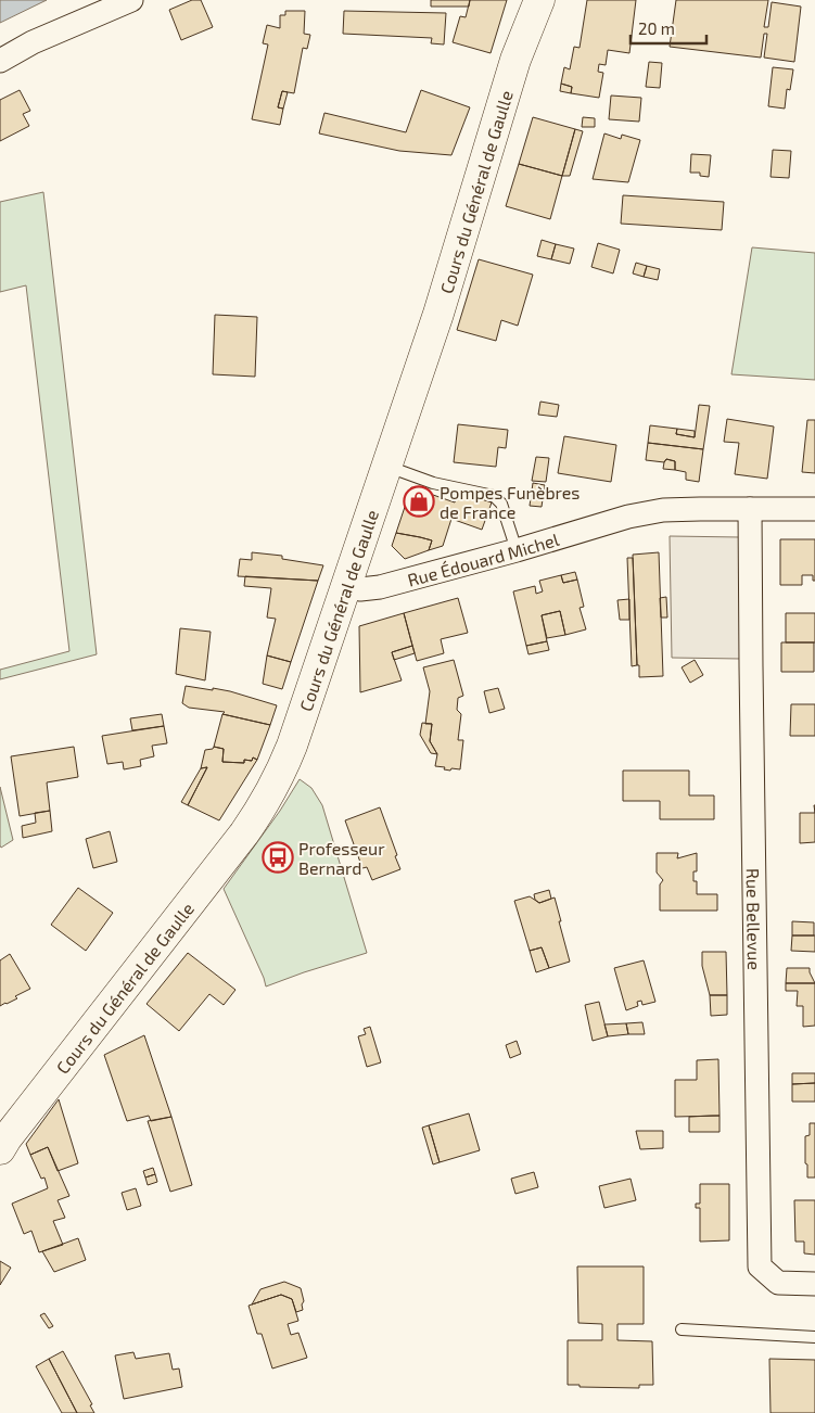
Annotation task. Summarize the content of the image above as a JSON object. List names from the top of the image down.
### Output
{
  "streets": {
    "main road": ["Cours du Général de Gaulle"],
    "street": ["Rue Édouard Michel", "Rue Bellevue"]
  },
  "crossings": [
    ["Cours du Général de Gaulle", "Rue Édouard Michel"],
    ["Rue Édouard Michel", "Rue Bellevue"]
  ],
  "places": {
    "shop": ["Pompes Funèbres de France"],
    "bus stop": ["Professeur Bernard"]
  },
  "scale_bar": "20 m"
}
